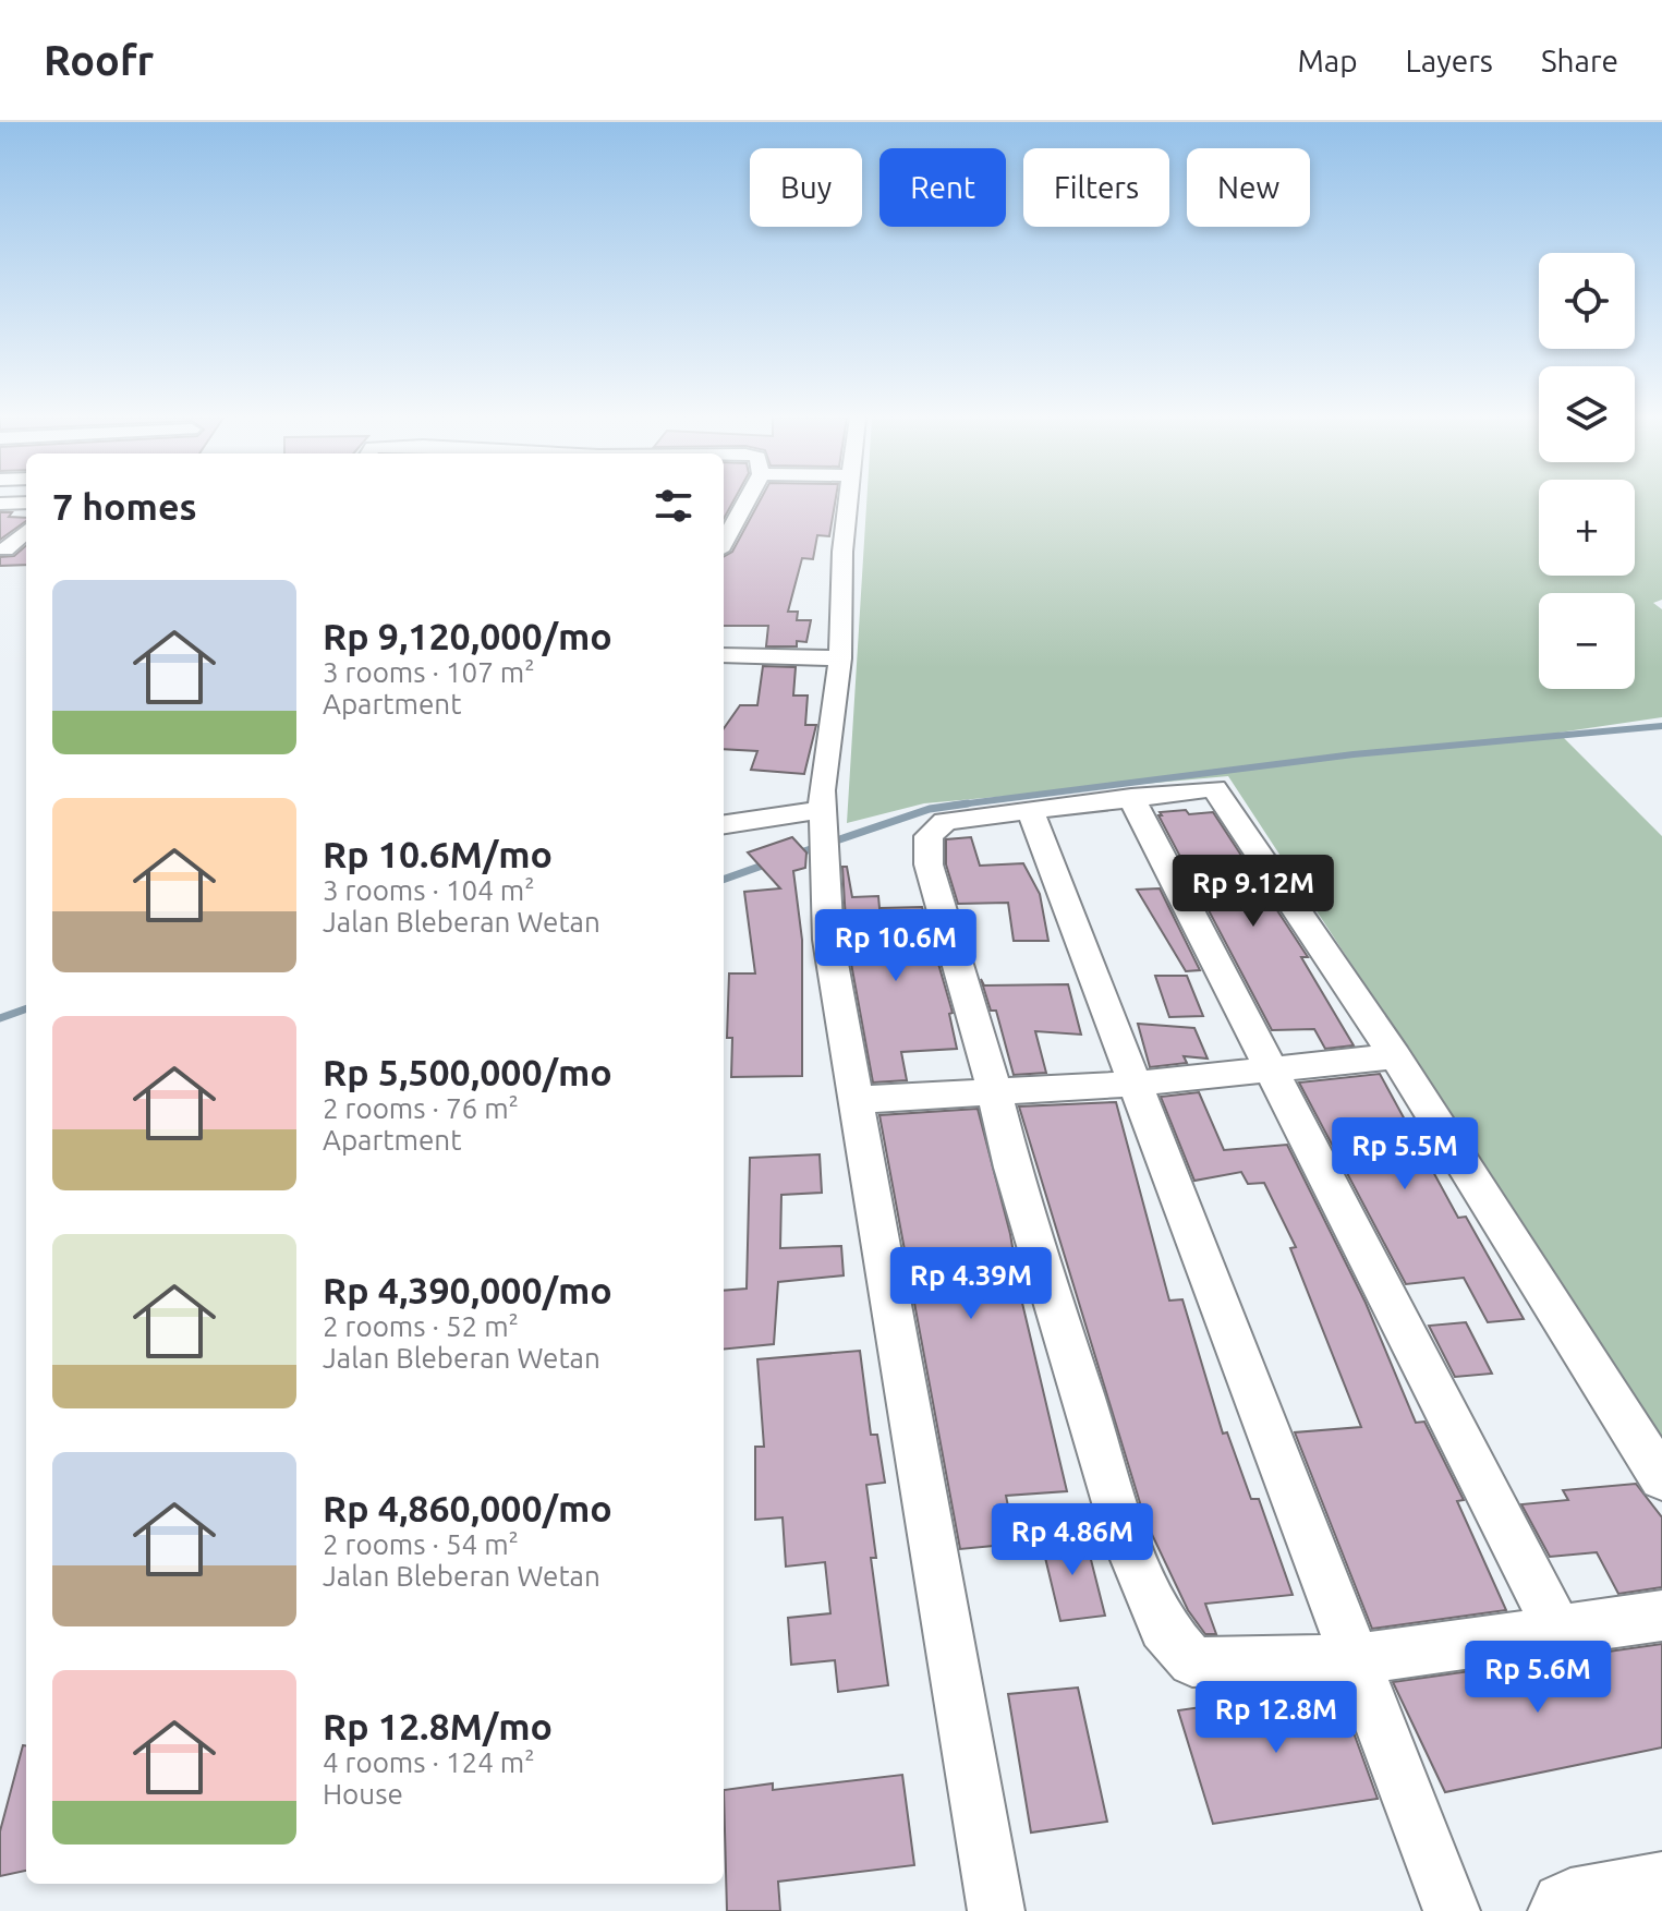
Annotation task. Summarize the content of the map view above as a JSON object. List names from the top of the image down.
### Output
{
  "page": {
    "header": "Roofr",
    "nav": ["Map", "Layers", "Share"],
    "chip": [
      "Buy",
      "Rent",
      "Filters",
      "New"
    ],
    "map_buttons": ["+", "−"],
    "heading": "7 homes",
    "list": [
      {
        "name": "Rp 9,120,000/mo",
        "note": "3 rooms · 107 m² · Apartment"
      },
      {
        "name": "Rp 10.6M/mo",
        "note": "3 rooms · 104 m² · Jalan Bleberan Wetan"
      },
      {
        "name": "Rp 5,500,000/mo",
        "note": "2 rooms · 76 m² · Apartment"
      },
      {
        "name": "Rp 4,390,000/mo",
        "note": "2 rooms · 52 m² · Jalan Bleberan Wetan"
      },
      {
        "name": "Rp 4,860,000/mo",
        "note": "2 rooms · 54 m² · Jalan Bleberan Wetan"
      },
      {
        "name": "Rp 12.8M/mo",
        "note": "4 rooms · 124 m² · House"
      }
    ],
    "price": [
      "Rp 9.12M",
      "Rp 10.6M",
      "Rp 5.5M",
      "Rp 4.39M",
      "Rp 4.86M",
      "Rp 5.6M",
      "Rp 12.8M"
    ]
  }
}
